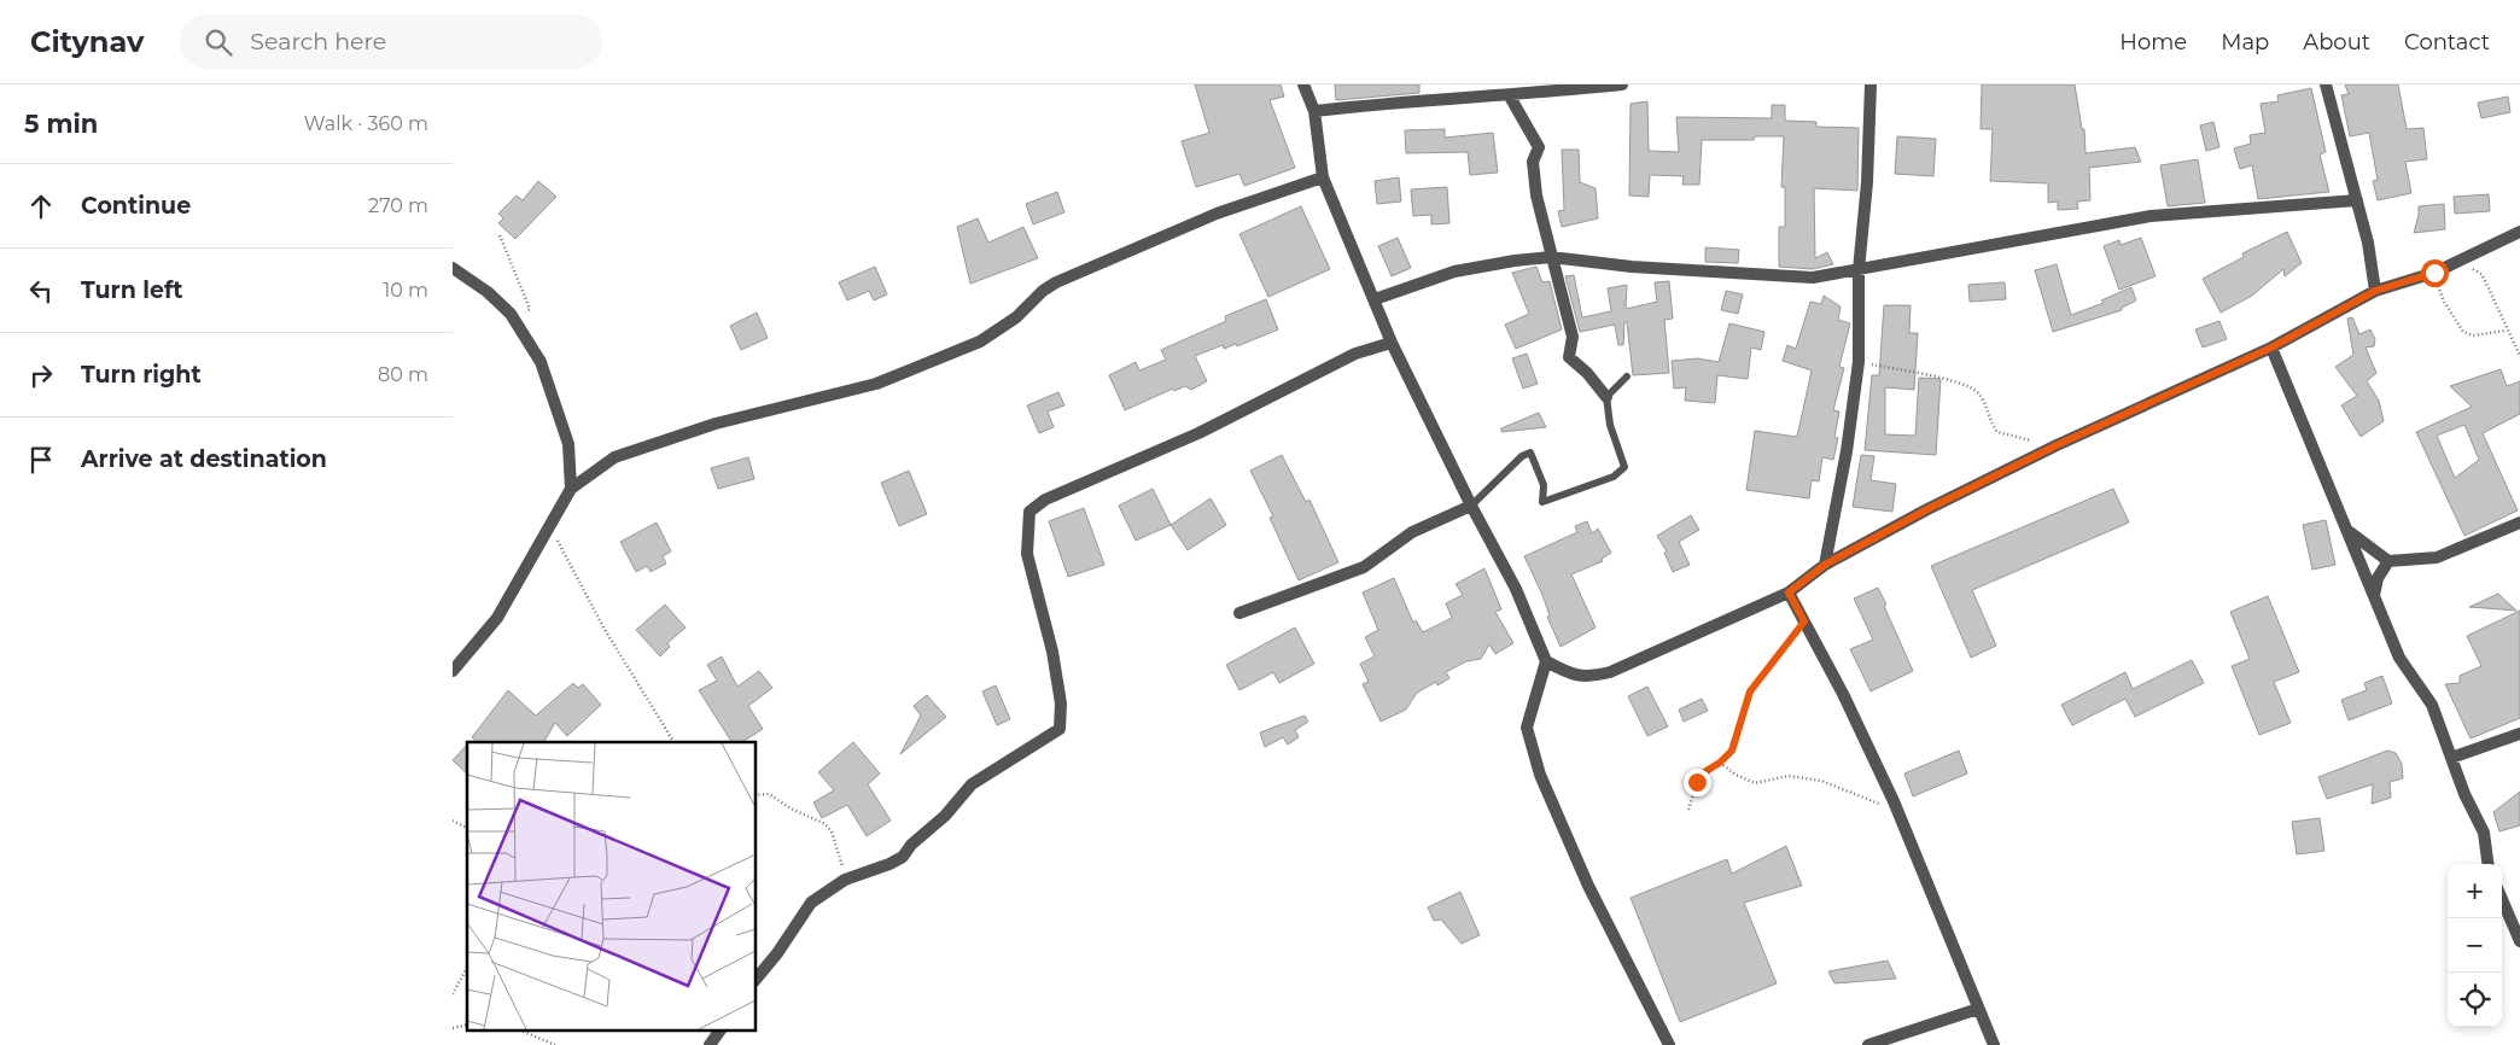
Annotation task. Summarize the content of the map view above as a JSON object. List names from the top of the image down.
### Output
{
  "page": {
    "header": "Citynav",
    "search": "Search here",
    "nav": [
      "Home",
      "Map",
      "About",
      "Contact"
    ],
    "heading": ["5 min", "Walk · 360 m"],
    "list": [
      ["Continue", "270 m"],
      ["Turn left", "10 m"],
      ["Turn right", "80 m"],
      "Arrive at destination"
    ],
    "map_buttons": ["+", "−"]
  }
}
